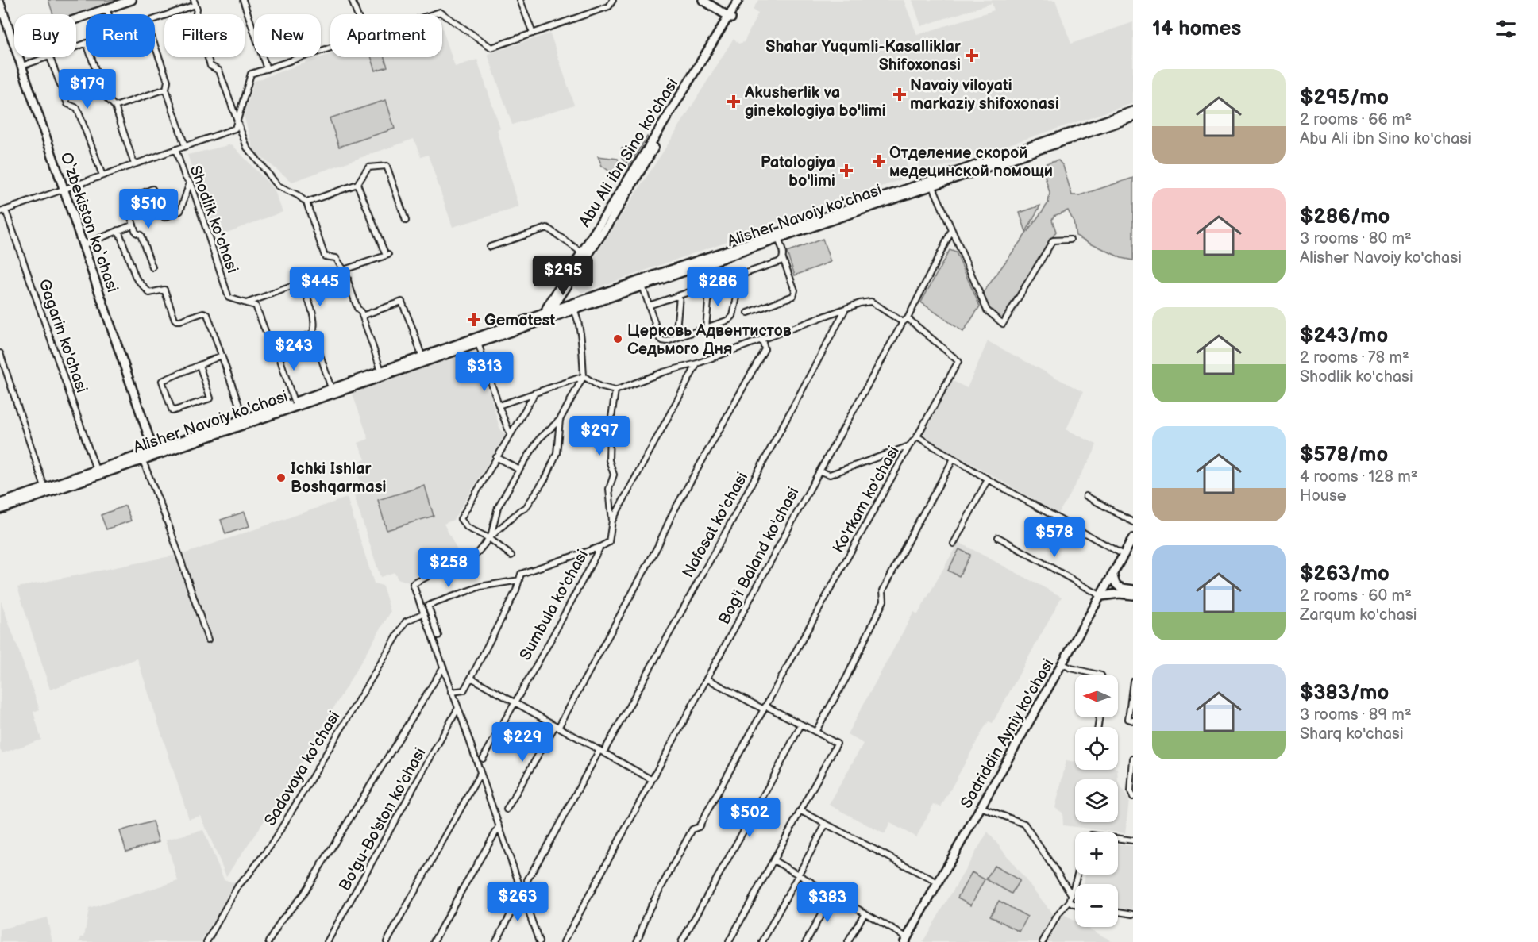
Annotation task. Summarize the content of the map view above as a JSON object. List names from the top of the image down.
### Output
{
  "streets": {
    "main road": [
      "Abu Ali ibn Sino ko'chasi",
      "Alisher Navoiy ko'chasi",
      "O‘zbekiston ko‘chasi",
      "Sadriddin Ayniy ko'chasi"
    ],
    "street": [
      "Shodlik ko'chasi",
      "Gagarin ko'chasi",
      "Ko'rkam ko'chasi",
      "Nafosat ko'chasi",
      "Bog'i Baland ko'chasi",
      "Sumbula ko'chasi",
      "Sadovaya ko'chasi",
      "Bo'gu-Bo'ston ko'chasi"
    ]
  },
  "crossings": [
    ["Abu Ali ibn Sino ko'chasi", "Alisher Navoiy ko'chasi"],
    ["Alisher Navoiy ko'chasi", "O‘zbekiston ko‘chasi"],
    ["Alisher Navoiy ko'chasi", "Gagarin ko'chasi"],
    ["Ko'rkam ko'chasi", "Bog'i Baland ko'chasi"]
  ],
  "places": {
    "health": [
      "Shahar Yuqumli-Kasalliklar Shifoxonasi",
      "Navoiy viloyati markaziy shifoxonasi",
      "Akusherlik va ginekologiya bo'limi",
      "Отделение скорой медецинской помощи",
      "Patologiya bo'limi",
      "Gemotest"
    ],
    "other": ["Церковь Адвентистов Седьмого Дня", "Ichki Ishlar Boshqarmasi"]
  },
  "north": "left",
  "page": {
    "heading": "14 homes",
    "chip": [
      "Buy",
      "Rent",
      "Filters",
      "New",
      "Apartment"
    ],
    "list": [
      {
        "name": "$295/mo",
        "note": "2 rooms · 66 m² · Abu Ali ibn Sino ko'chasi"
      },
      {
        "name": "$286/mo",
        "note": "3 rooms · 80 m² · Alisher Navoiy ko'chasi"
      },
      {
        "name": "$243/mo",
        "note": "2 rooms · 78 m² · Shodlik ko'chasi"
      },
      {
        "name": "$578/mo",
        "note": "4 rooms · 128 m² · House"
      },
      {
        "name": "$263/mo",
        "note": "2 rooms · 60 m² · Zarqum ko'chasi"
      },
      {
        "name": "$383/mo",
        "note": "3 rooms · 89 m² · Sharq ko'chasi"
      }
    ],
    "price": [
      "$179",
      "$510",
      "$295",
      "$445",
      "$286",
      "$243",
      "$313",
      "$297",
      "$578",
      "$258",
      "$229",
      "$502",
      "$263",
      "$383"
    ],
    "map_buttons": ["+", "−"]
  }
}
